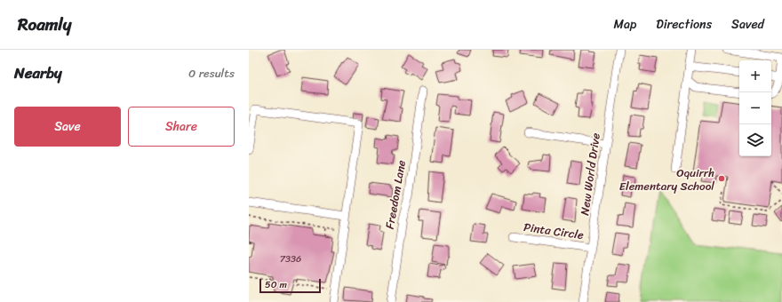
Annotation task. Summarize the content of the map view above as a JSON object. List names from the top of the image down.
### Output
{
  "streets": {
    "street": ["New World Drive", "Freedom Lane", "Pinta Circle"]
  },
  "crossings": [
    ["New World Drive", "Pinta Circle"]
  ],
  "places": ["Oquirrh Elementary School"],
  "house_numbers": ["7336"],
  "scale_bar": "50 m",
  "page": {
    "header": "Roamly",
    "nav": ["Map", "Directions", "Saved"],
    "heading": ["Nearby", "0 results"],
    "map_buttons": ["+", "−"],
    "buttons": ["Save", "Share"],
    "scale": "50 m"
  }
}
